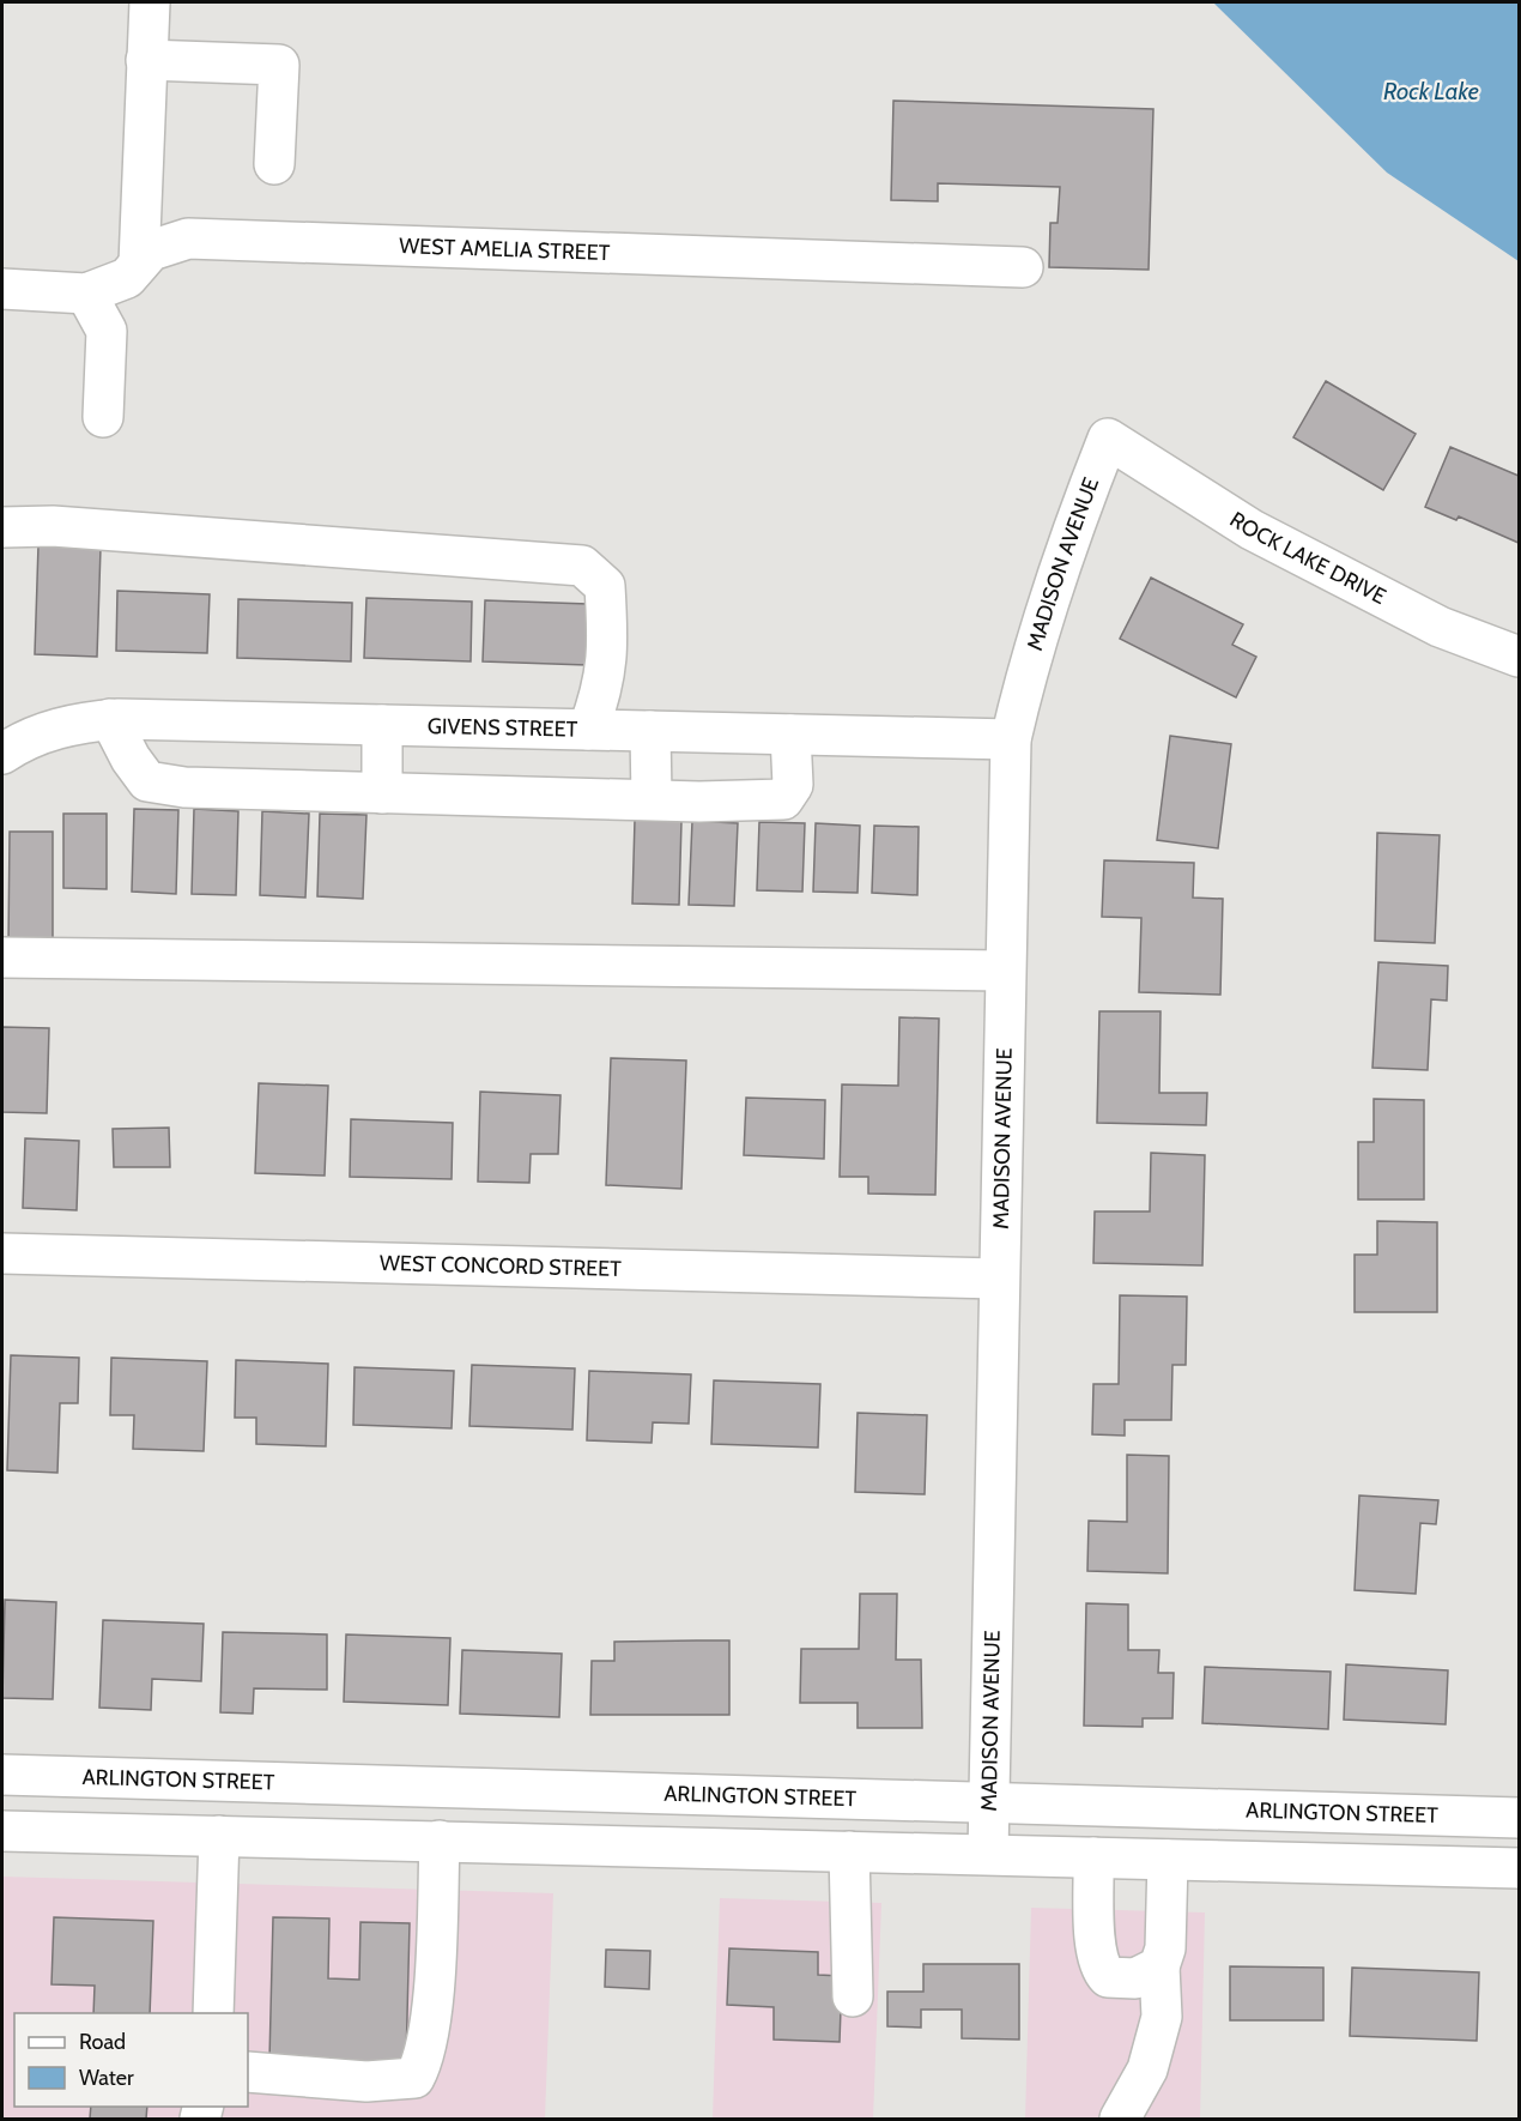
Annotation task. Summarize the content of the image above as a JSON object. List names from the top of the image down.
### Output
{
  "streets": {
    "street": [
      "WEST AMELIA STREET",
      "ROCK LAKE DRIVE",
      "MADISON AVENUE",
      "GIVENS STREET",
      "WEST CONCORD STREET",
      "ARLINGTON STREET"
    ]
  },
  "crossings": [
    ["ROCK LAKE DRIVE", "MADISON AVENUE"],
    ["MADISON AVENUE", "GIVENS STREET"],
    ["MADISON AVENUE", "WEST CONCORD STREET"],
    ["MADISON AVENUE", "ARLINGTON STREET"]
  ],
  "water": ["Rock Lake"],
  "legend": ["Road", "Water"]
}
